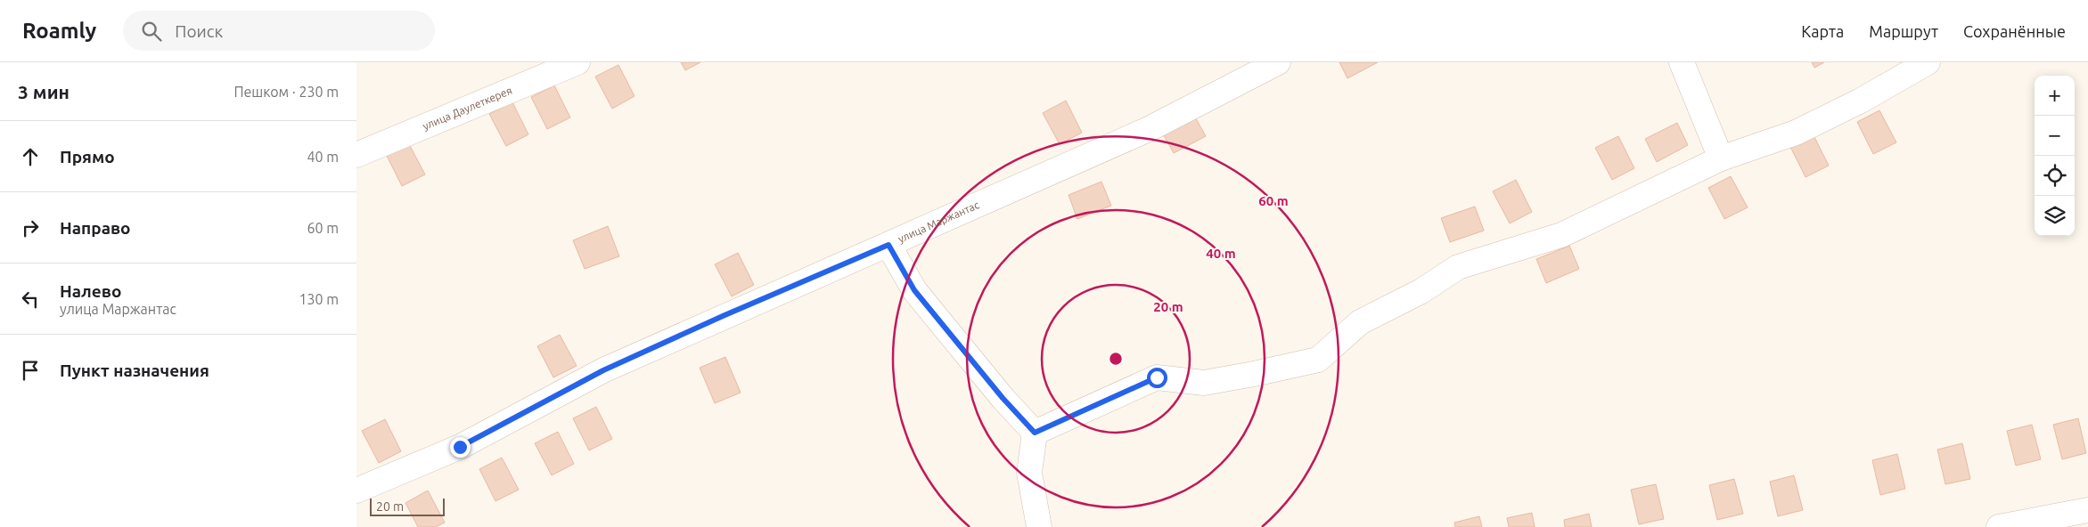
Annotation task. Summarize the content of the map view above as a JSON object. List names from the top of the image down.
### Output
{
  "streets": {
    "street": ["улица Даулеткерея", "улица Маржантас"]
  },
  "scale_bar": "20 m",
  "page": {
    "header": "Roamly",
    "search": "Поиск",
    "nav": ["Карта", "Маршрут", "Сохранённые"],
    "heading": ["3 мин", "Пешком · 230 m"],
    "map_buttons": ["+", "−"],
    "list": [
      ["Прямо", "40 m"],
      ["Направо", "60 m"],
      ["Налево", "улица Маржантас", "130 m"],
      "Пункт назначения"
    ],
    "scale": "20 m"
  },
  "rings": ["60 m", "40 m", "20 m"]
}
